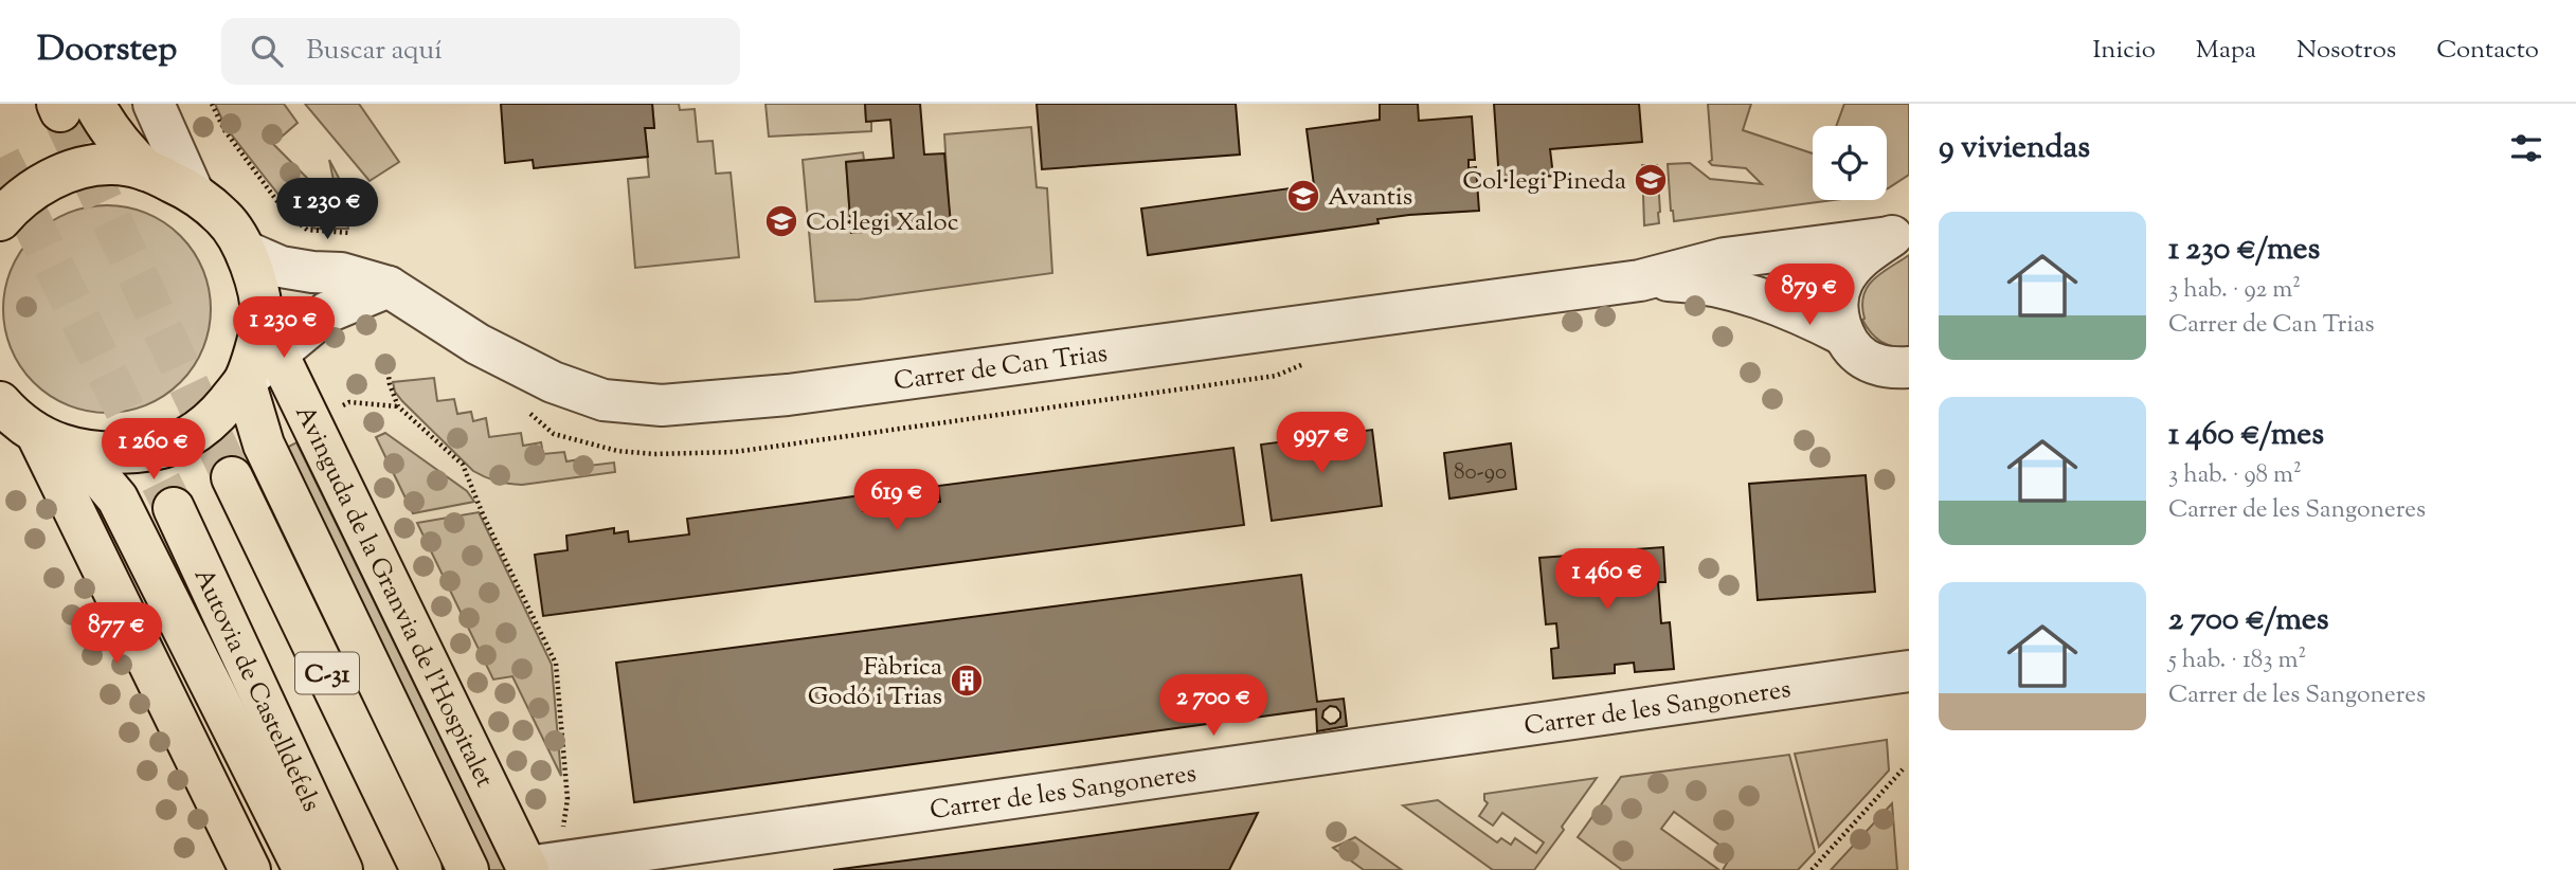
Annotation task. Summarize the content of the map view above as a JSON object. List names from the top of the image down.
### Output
{
  "streets": {
    "main road": ["Avinguda de la Granvia de l'Hospitalet", "C-31", "Autovia de Castelldefels"],
    "street": ["Carrer de Can Trias", "Carrer de les Sangoneres"]
  },
  "crossings": [
    ["Avinguda de la Granvia de l'Hospitalet", "Carrer de les Sangoneres"]
  ],
  "places": {
    "school or university": ["Col·legi Pineda", "Avantis", "Col·legi Xaloc"],
    "building": ["Fàbrica Godó i Trias"]
  },
  "house_numbers": ["80-90"],
  "page": {
    "header": "Doorstep",
    "search": "Buscar aquí",
    "nav": [
      "Inicio",
      "Mapa",
      "Nosotros",
      "Contacto"
    ],
    "heading": "9 viviendas",
    "price": [
      "1 230 €",
      "879 €",
      "1 230 €",
      "997 €",
      "1 260 €",
      "619 €",
      "1 460 €",
      "877 €",
      "2 700 €"
    ],
    "list": [
      {
        "name": "1 230 €/mes",
        "note": "3 hab. · 92 m² · Carrer de Can Trias"
      },
      {
        "name": "1 460 €/mes",
        "note": "3 hab. · 98 m² · Carrer de les Sangoneres"
      },
      {
        "name": "2 700 €/mes",
        "note": "5 hab. · 183 m² · Carrer de les Sangoneres"
      }
    ]
  }
}
